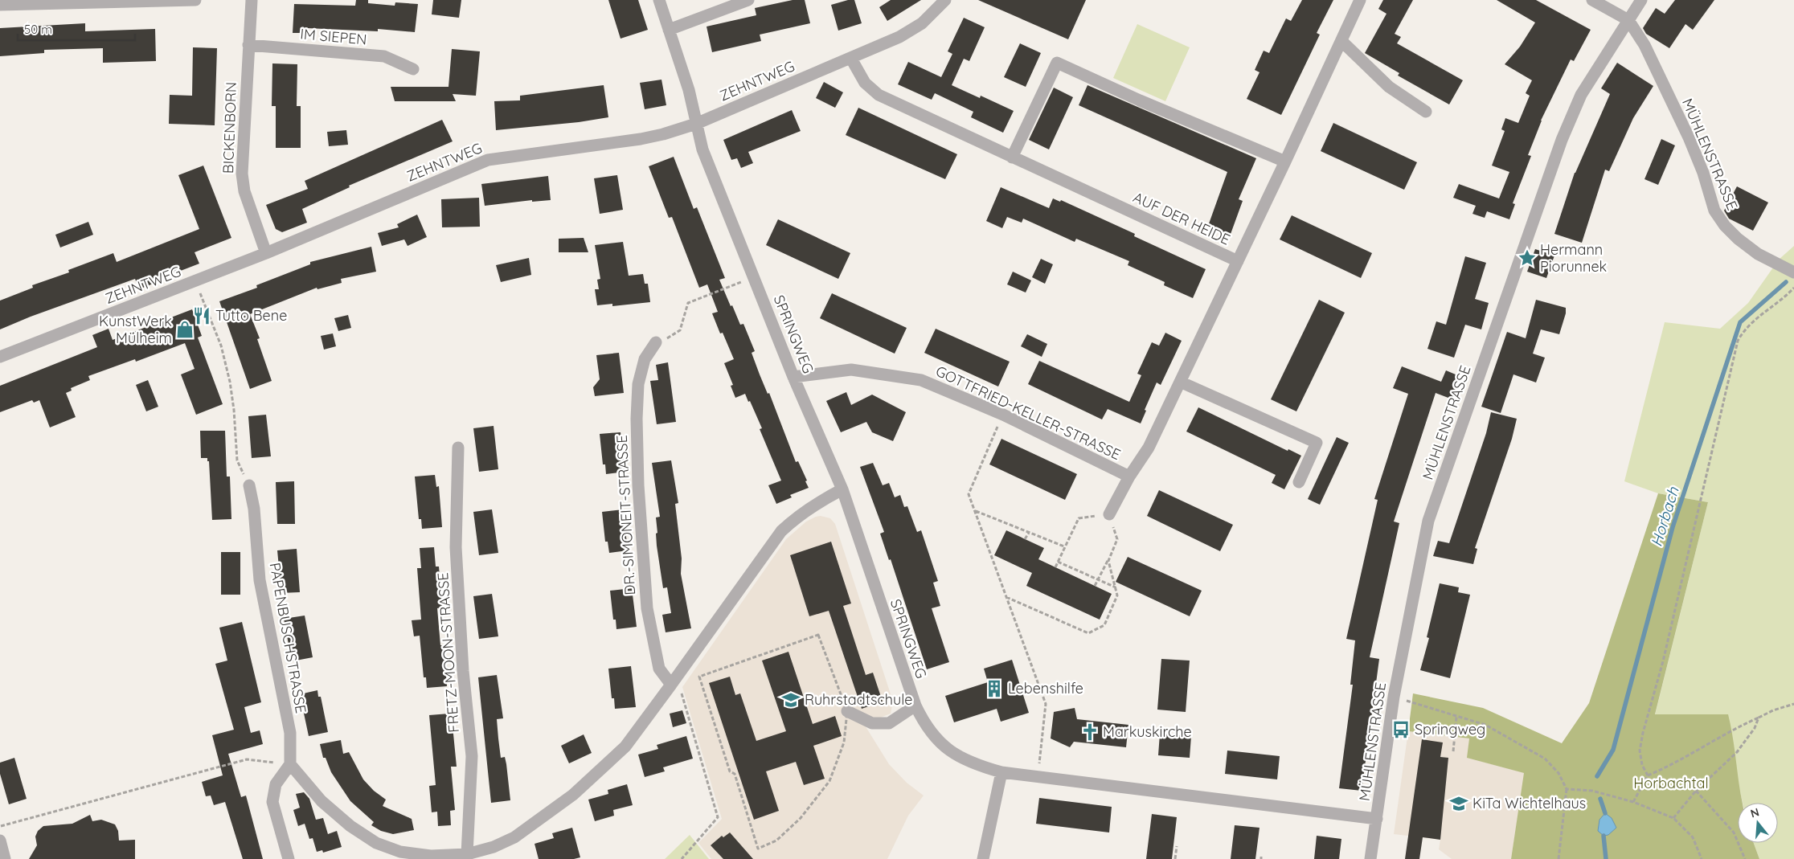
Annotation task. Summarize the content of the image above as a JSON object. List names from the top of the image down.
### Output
{
  "streets": {
    "street": [
      "IM SIEPEN",
      "ZEHNTWEG",
      "BICKENBORN",
      "MÜHLENSTRASSE",
      "AUF DER HEIDE",
      "SPRINGWEG",
      "GOTTFRIED-KELLER-STRASSE",
      "DR.-SIMONEIT-STRASSE",
      "PAPENBUSCHSTRASSE",
      "FRETZ-MOON-STRASSE"
    ]
  },
  "crossings": [
    ["IM SIEPEN", "BICKENBORN"],
    ["ZEHNTWEG", "BICKENBORN"],
    ["ZEHNTWEG", "AUF DER HEIDE"],
    ["ZEHNTWEG", "SPRINGWEG"],
    ["MÜHLENSTRASSE", "SPRINGWEG"],
    ["AUF DER HEIDE", "GOTTFRIED-KELLER-STRASSE"],
    ["SPRINGWEG", "GOTTFRIED-KELLER-STRASSE"]
  ],
  "water": ["Horbach"],
  "parks": ["Horbachtal"],
  "places": {
    "place": ["Hermann Piorunnek"],
    "restaurant": ["Tutto Bene"],
    "shop": ["KunstWerk Mülheim"],
    "building": ["Lebenshilfe"],
    "school or university": ["Ruhrstadtschule", "KiTa Wichtelhaus"],
    "bus stop": ["Springweg"],
    "church": ["Markuskirche"]
  },
  "scale_bar": "50 m",
  "north": "top"
}
